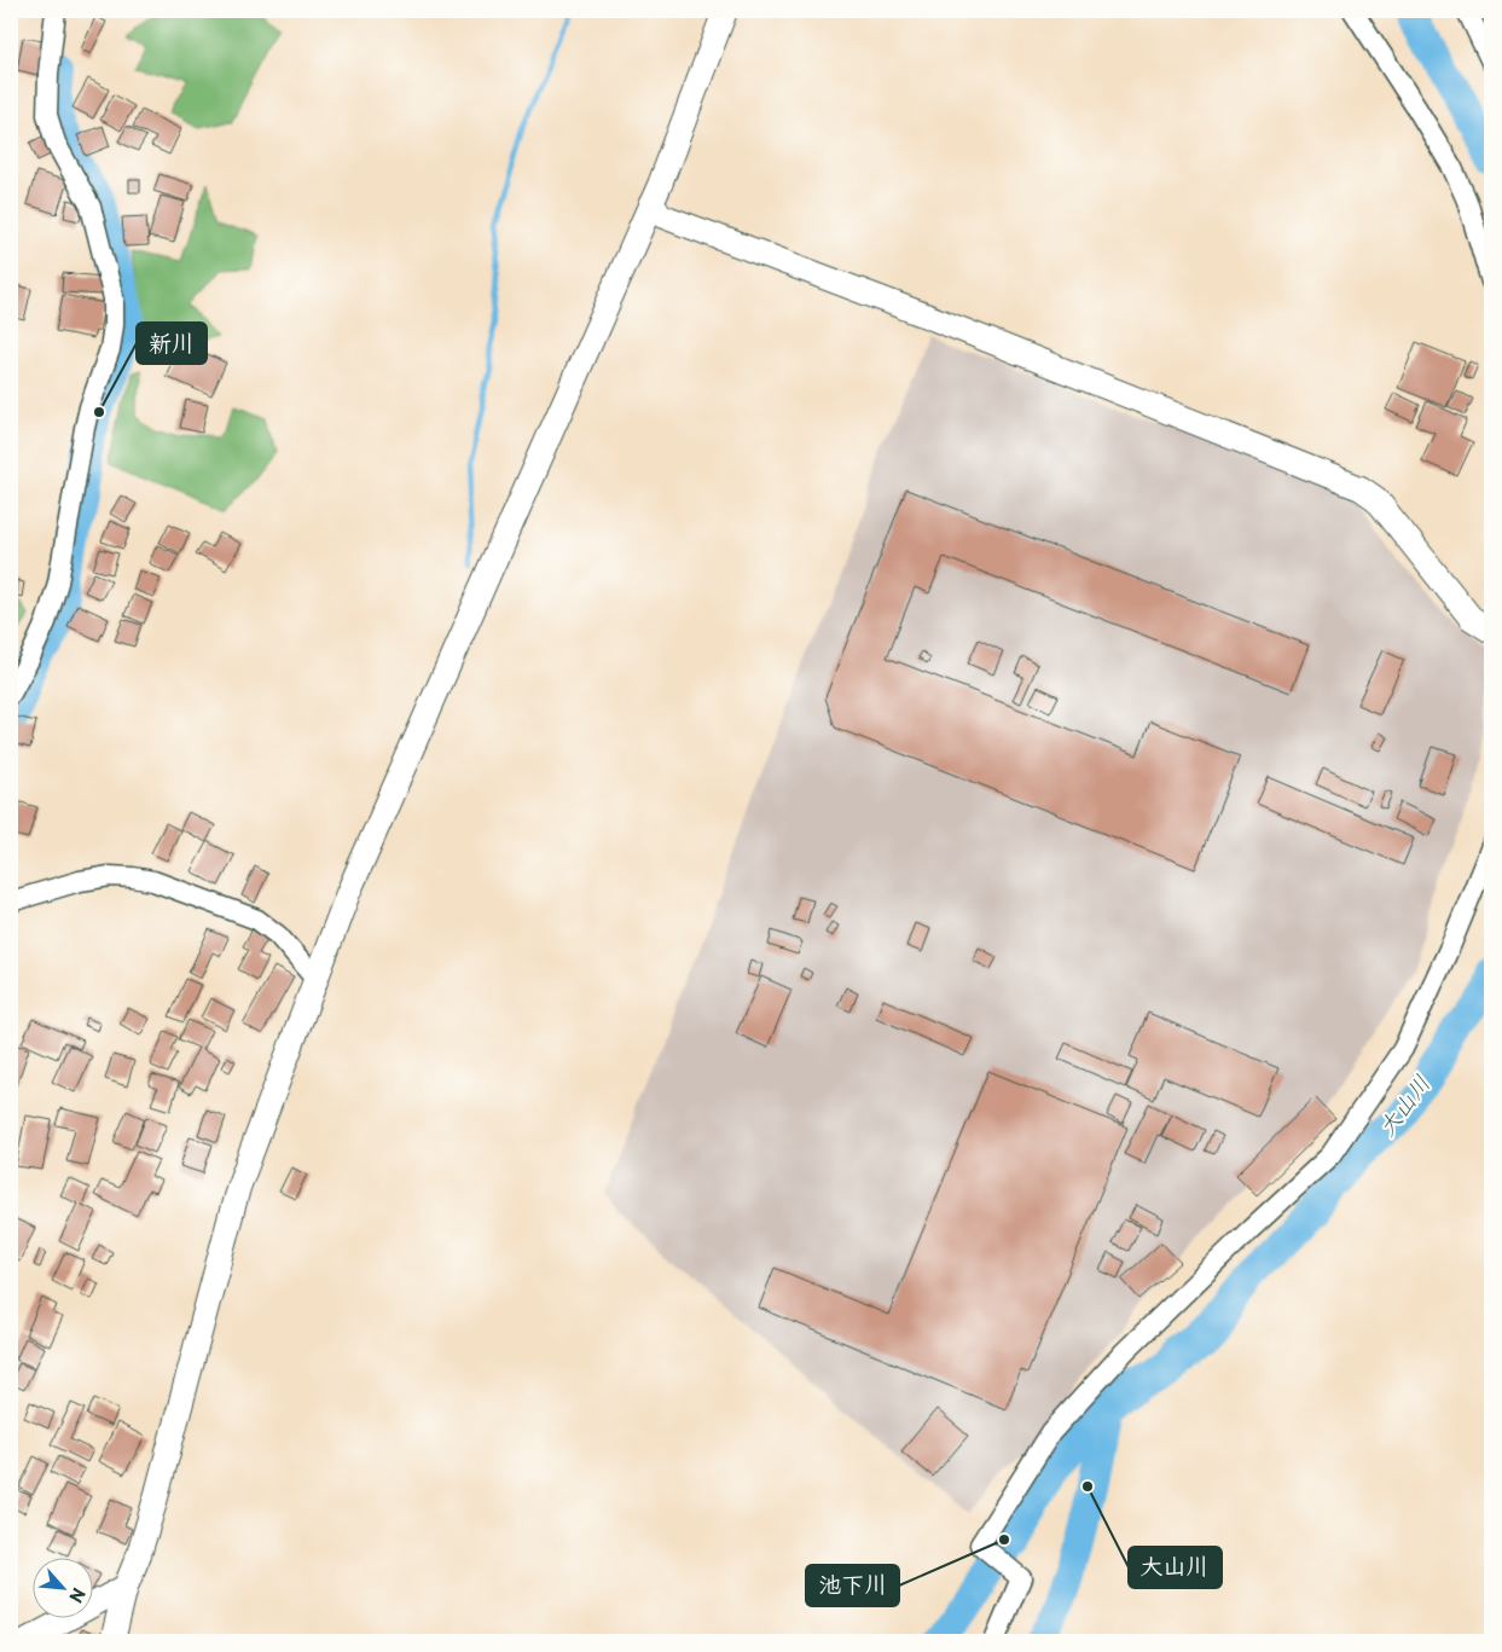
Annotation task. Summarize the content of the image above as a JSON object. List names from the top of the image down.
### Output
{
  "water": ["大山川"],
  "places": ["新川", "大山川", "池下川"],
  "north": "bottom right"
}
